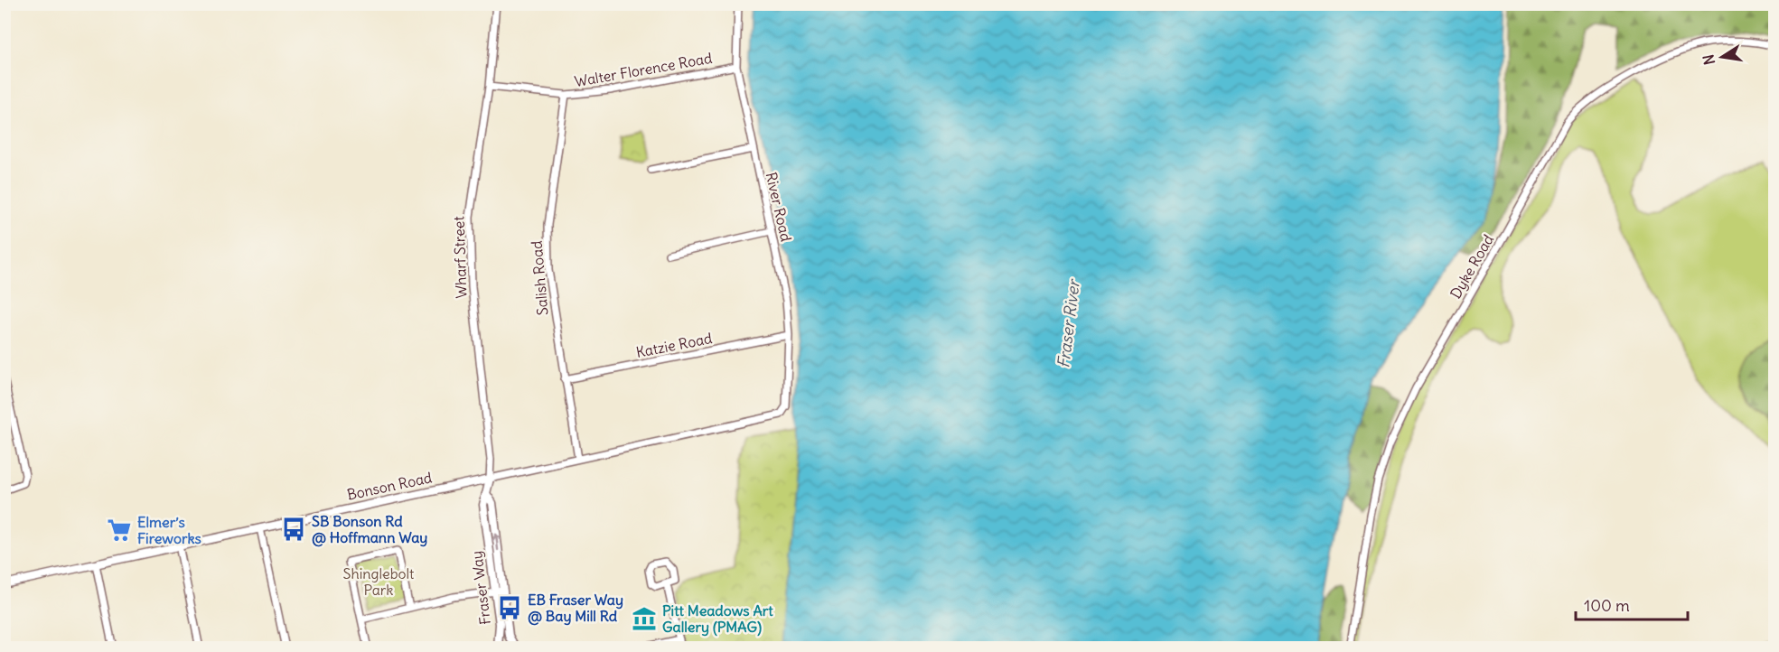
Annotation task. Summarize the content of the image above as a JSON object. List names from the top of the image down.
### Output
{
  "streets": {
    "street": [
      "Walter Florence Road",
      "River Road",
      "Wharf Street",
      "Dyke Road",
      "Salish Road",
      "Katzie Road",
      "Bonson Road",
      "Fraser Way"
    ]
  },
  "crossings": [
    ["Walter Florence Road", "River Road"],
    ["Walter Florence Road", "Wharf Street"],
    ["Walter Florence Road", "Salish Road"],
    ["River Road", "Katzie Road"],
    ["River Road", "Bonson Road"],
    ["Wharf Street", "Bonson Road"],
    ["Wharf Street", "Fraser Way"],
    ["Salish Road", "Katzie Road"],
    ["Salish Road", "Bonson Road"],
    ["Bonson Road", "Fraser Way"]
  ],
  "water": ["Fraser River"],
  "parks": ["Shinglebolt Park"],
  "places": {
    "bus stop": ["SB Bonson Rd @ Hoffmann Way", "EB Fraser Way @ Bay Mill Rd"],
    "supermarket": ["Elmer’s Fireworks"],
    "museum": ["Pitt Meadows Art Gallery (PMAG)"]
  },
  "scale_bar": "100 m",
  "north": "left"
}
